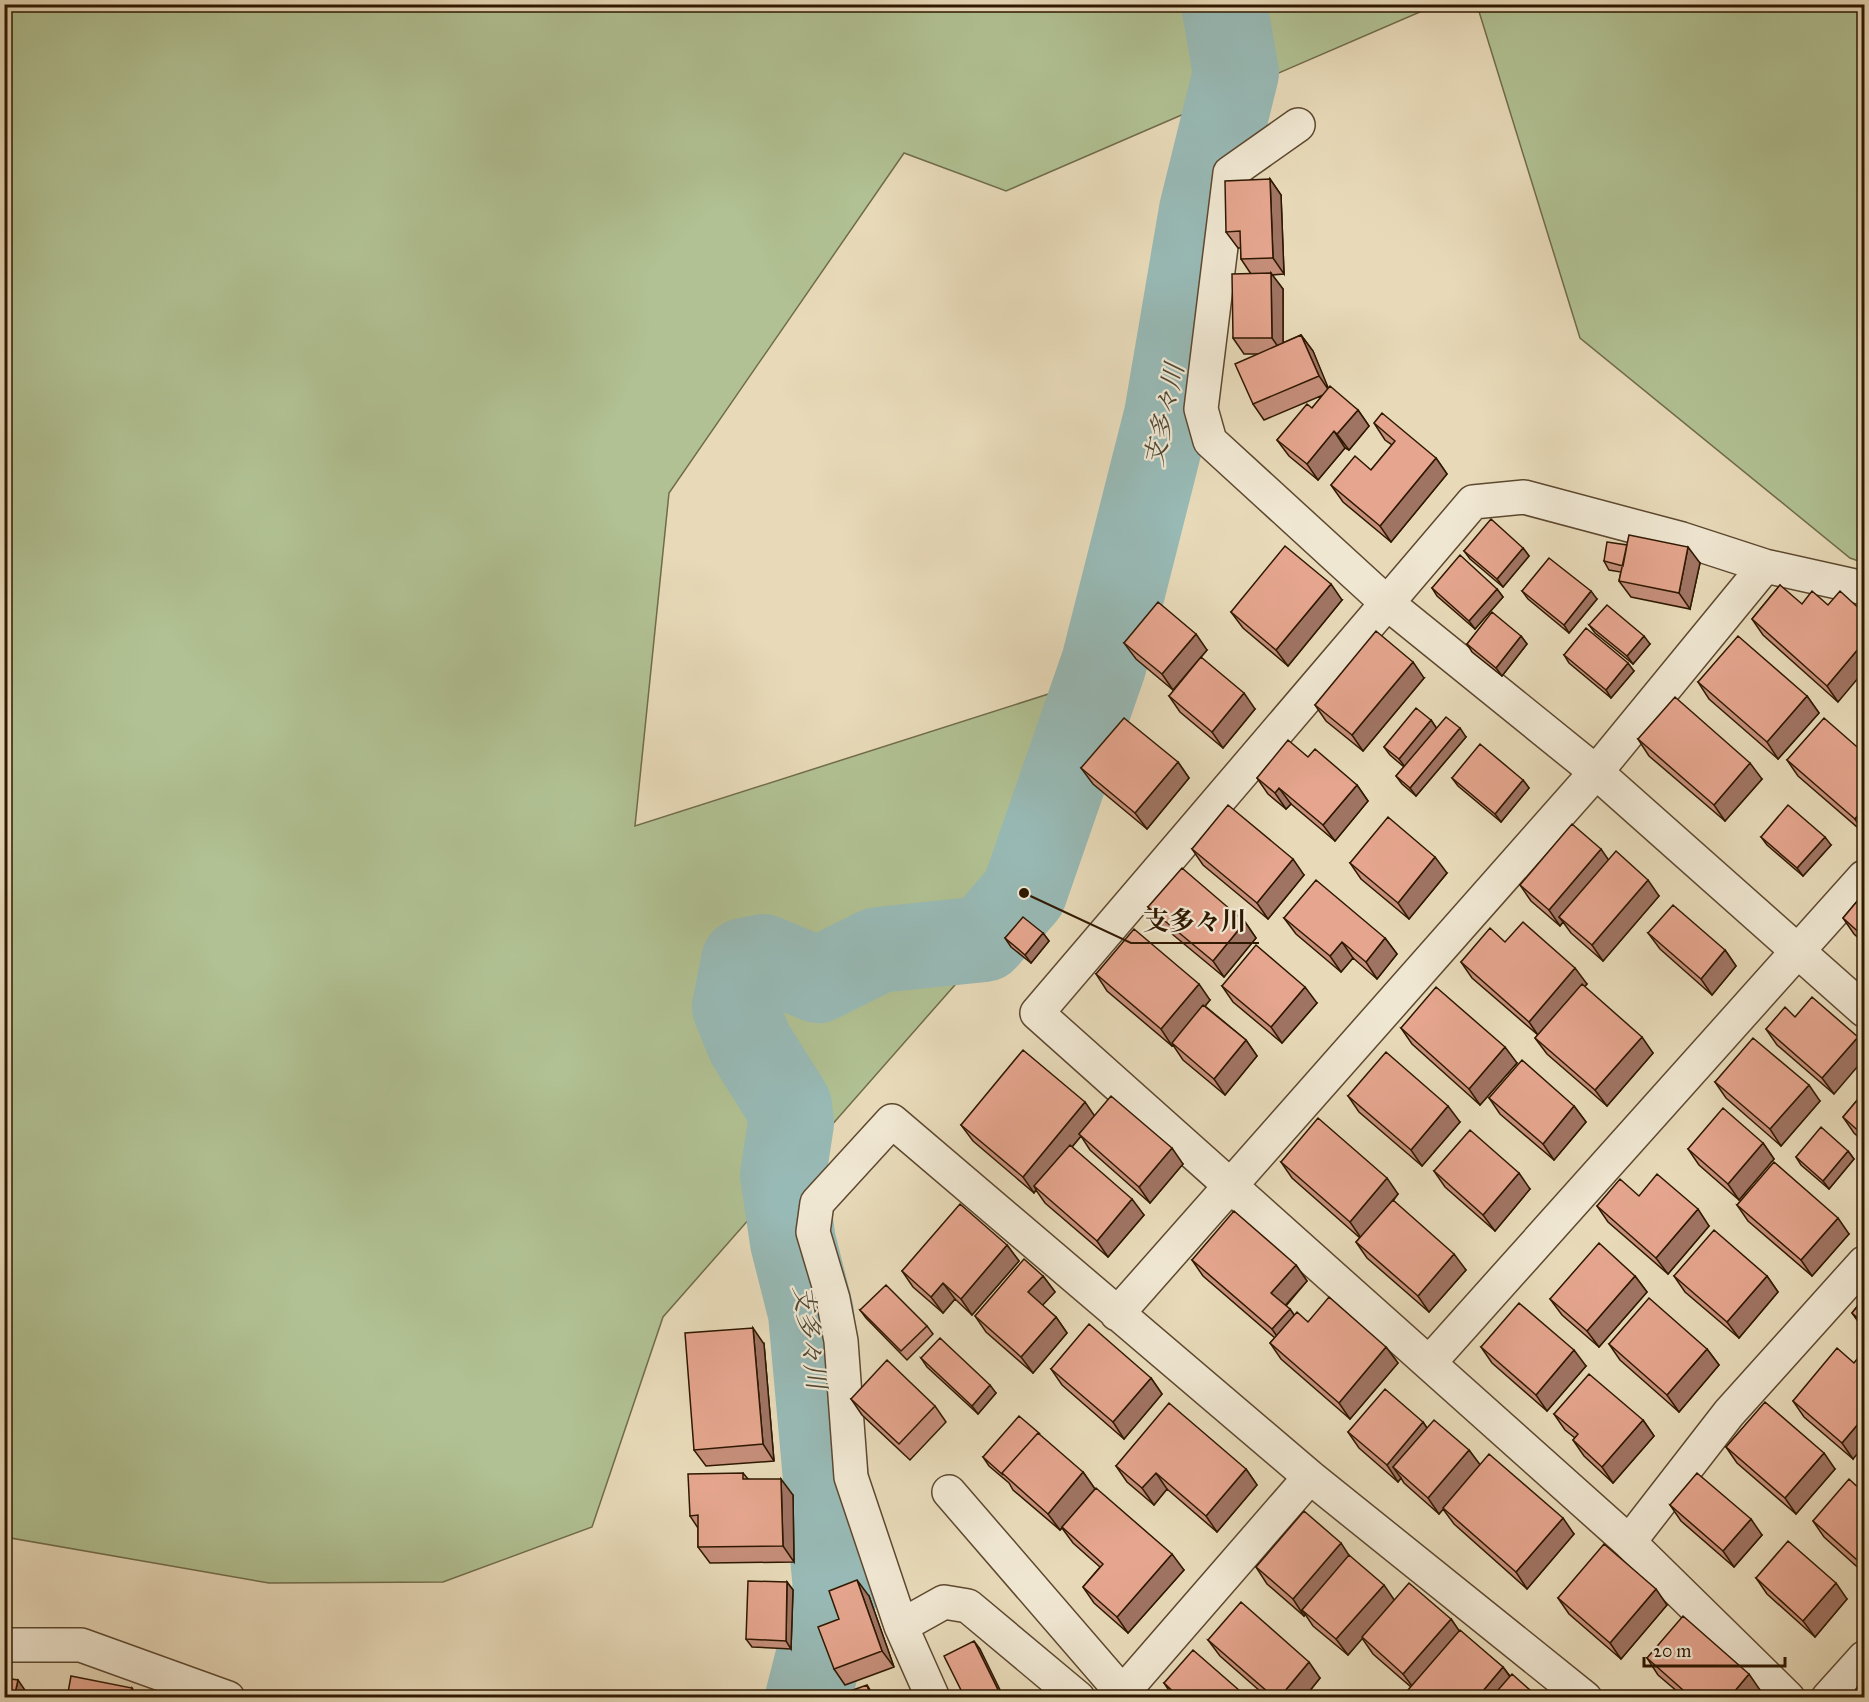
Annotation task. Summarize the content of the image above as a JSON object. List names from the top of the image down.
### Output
{
  "water": ["支多々川"],
  "places": ["支多々川"],
  "scale_bar": "20 m"
}
